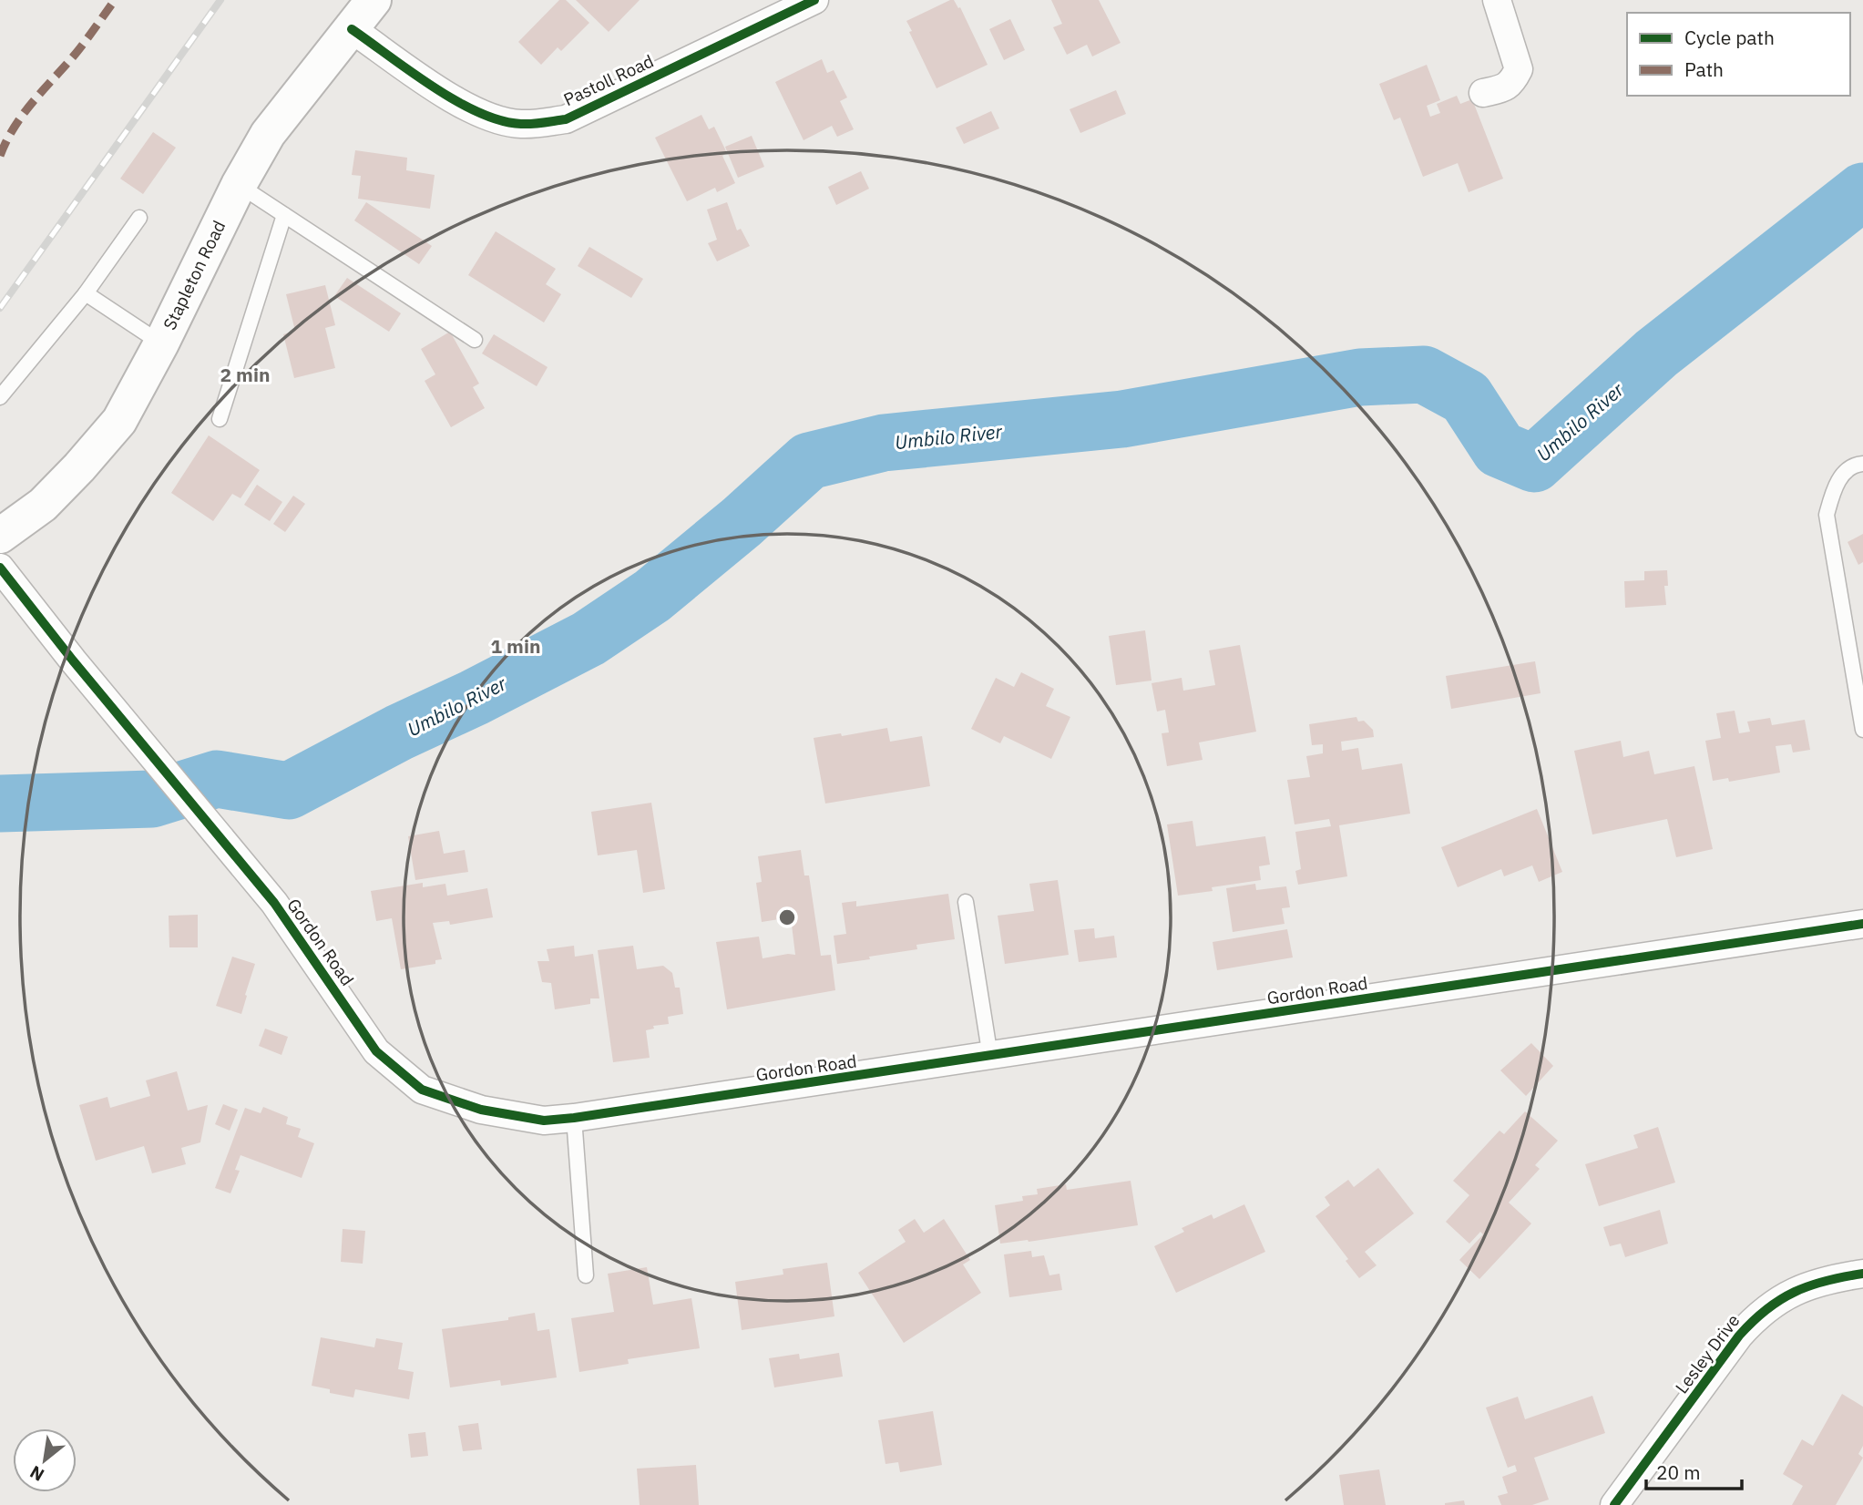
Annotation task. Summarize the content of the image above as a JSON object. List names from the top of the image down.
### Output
{
  "streets": {
    "main road": ["Stapleton Road"],
    "street": ["Pastoll Road", "Gordon Road", "Lesley Drive"]
  },
  "crossings": [
    ["Pastoll Road", "Stapleton Road"]
  ],
  "water": ["Umbilo River"],
  "legend": ["Cycle path", "Path"],
  "scale_bar": "20 m",
  "north": "bottom left",
  "rings": ["2 min", "1 min"]
}
